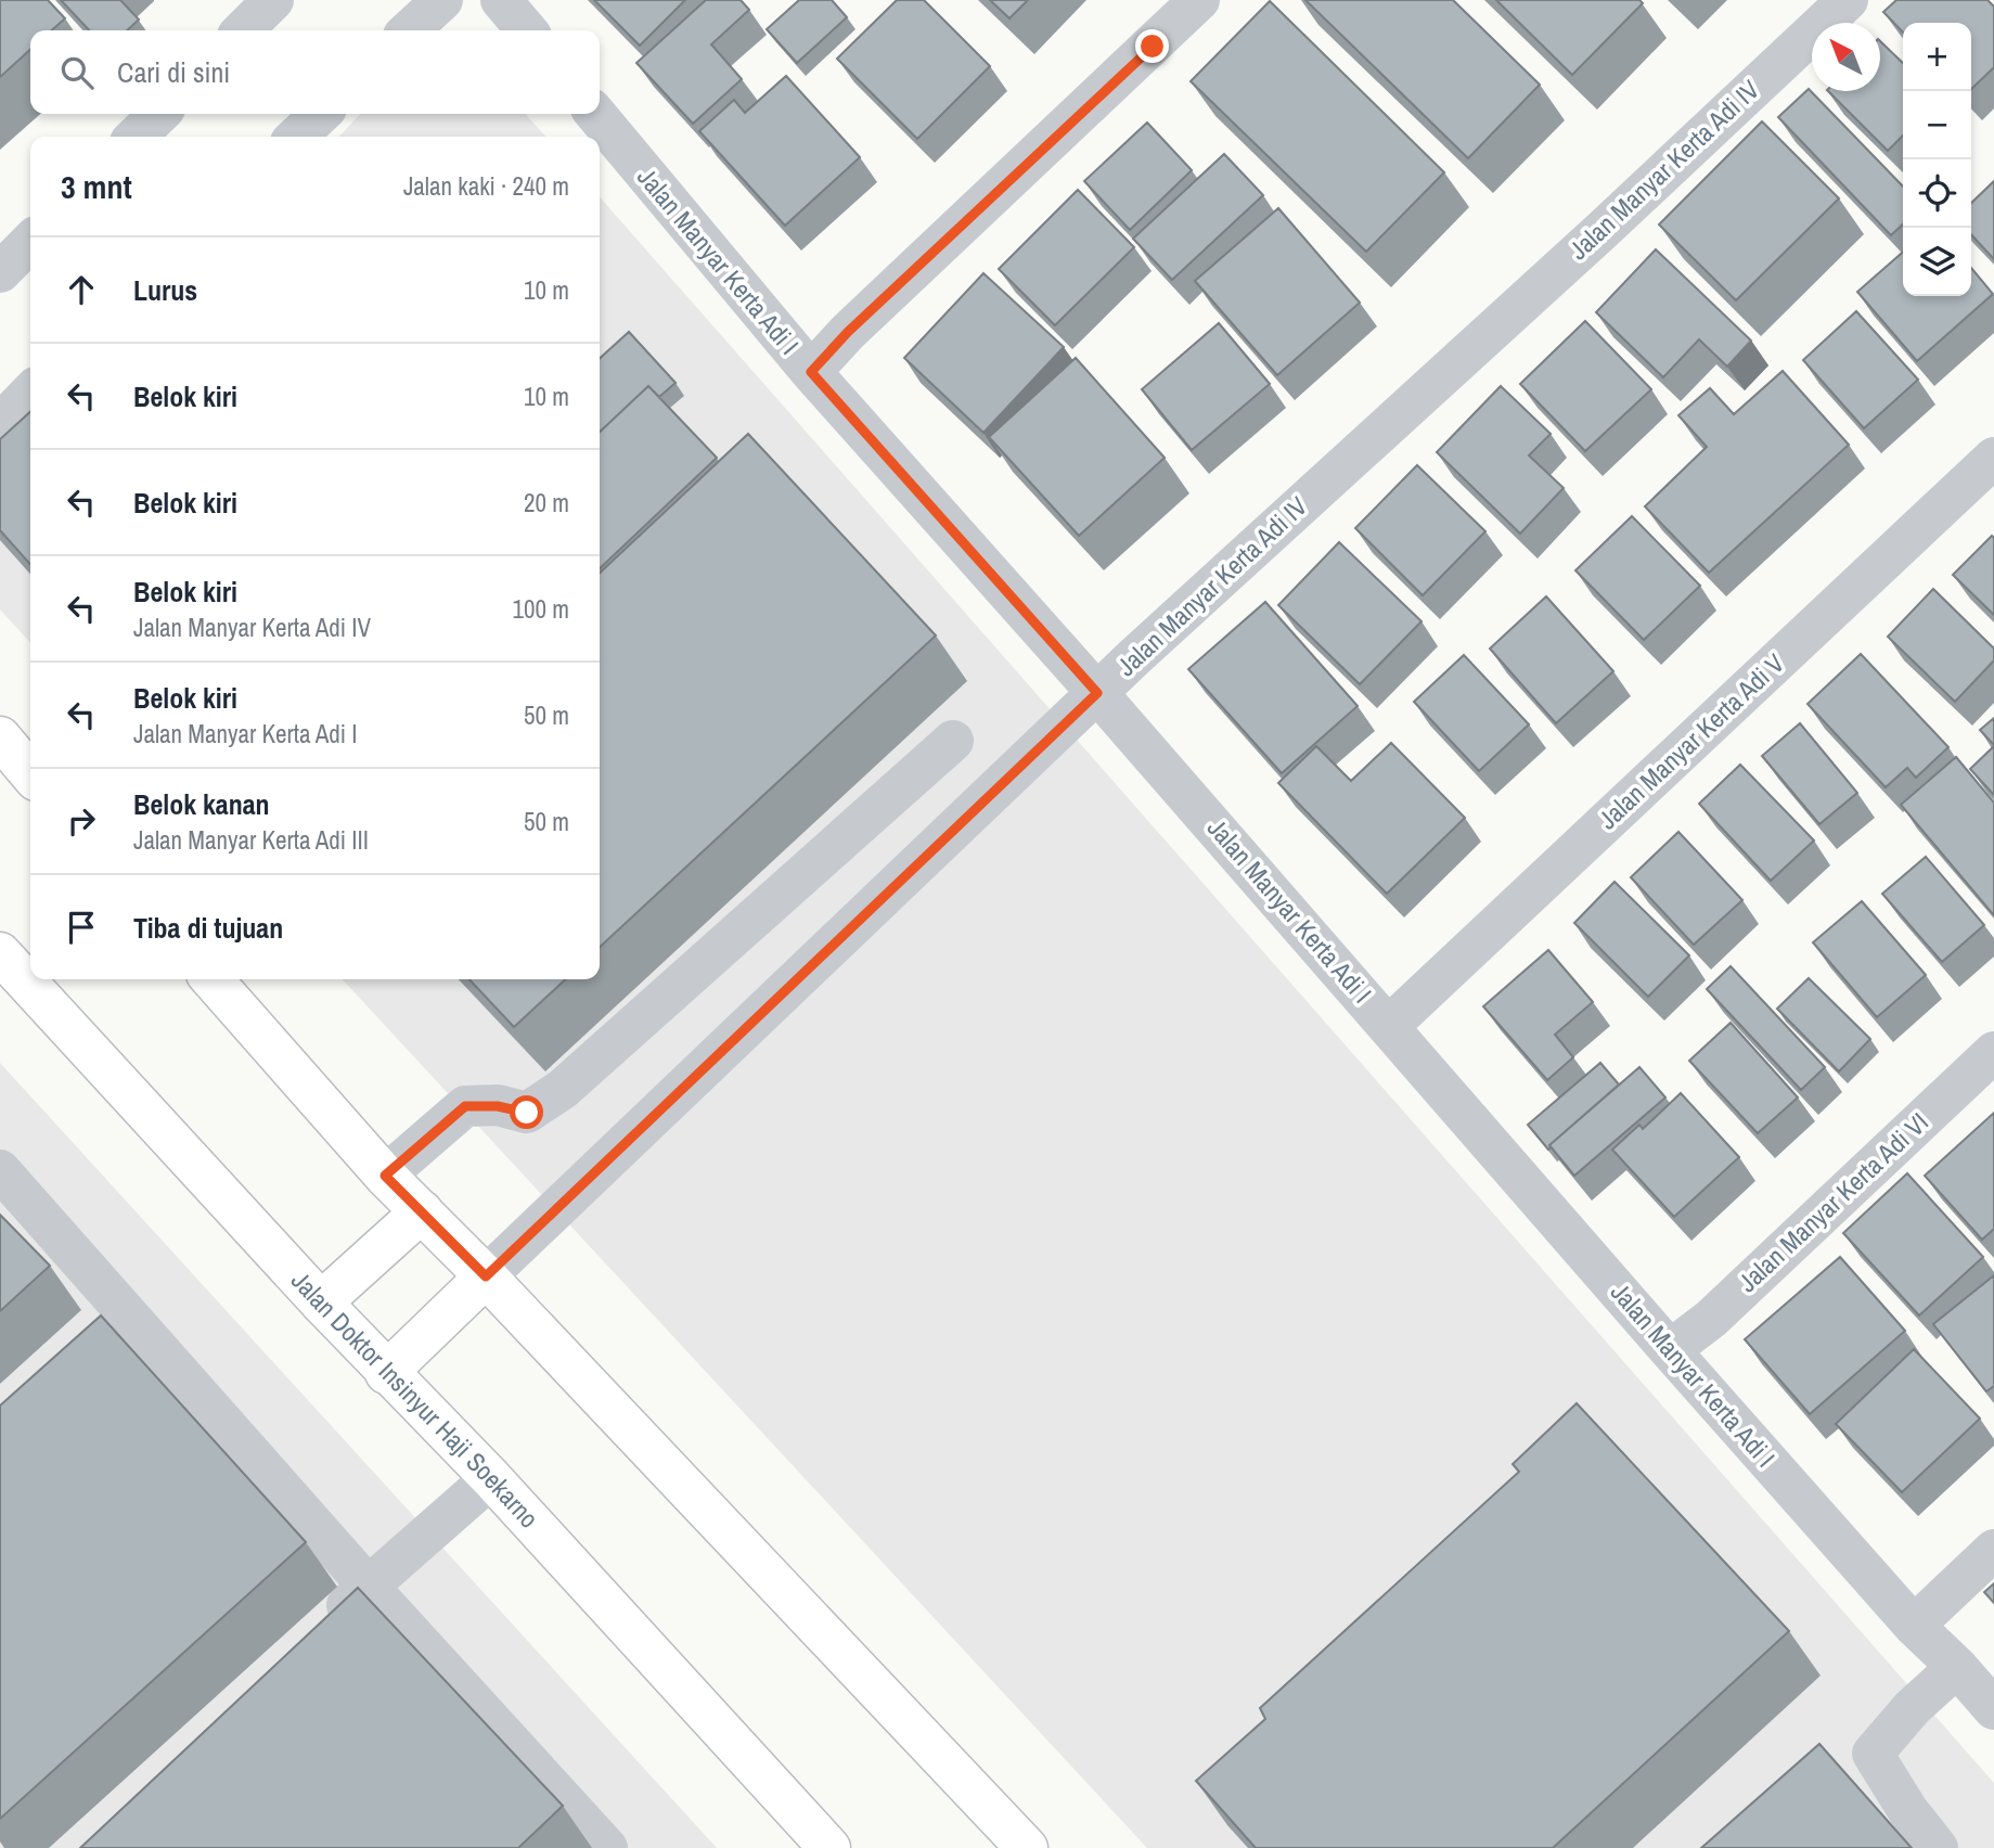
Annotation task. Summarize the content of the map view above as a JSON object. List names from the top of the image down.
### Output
{
  "streets": {
    "main road": ["Jalan Doktor Insinyur Haji Soekarno"],
    "street": [
      "Jalan Manyar Kerta Adi IV",
      "Jalan Manyar Kerta Adi I",
      "Jalan Manyar Kerta Adi V",
      "Jalan Manyar Kerta Adi VI"
    ]
  },
  "crossings": [
    ["Jalan Manyar Kerta Adi IV", "Jalan Manyar Kerta Adi I"],
    ["Jalan Manyar Kerta Adi I", "Jalan Manyar Kerta Adi V"],
    ["Jalan Manyar Kerta Adi I", "Jalan Manyar Kerta Adi VI"]
  ],
  "north": "top left",
  "page": {
    "map_buttons": ["+", "−"],
    "search": "Cari di sini",
    "heading": ["3 mnt", "Jalan kaki · 240 m"],
    "list": [
      ["Lurus", "10 m"],
      ["Belok kiri", "10 m"],
      ["Belok kiri", "20 m"],
      ["Belok kiri", "Jalan Manyar Kerta Adi IV", "100 m"],
      ["Belok kiri", "Jalan Manyar Kerta Adi I", "50 m"],
      ["Belok kanan", "Jalan Manyar Kerta Adi III", "50 m"],
      "Tiba di tujuan"
    ]
  }
}
